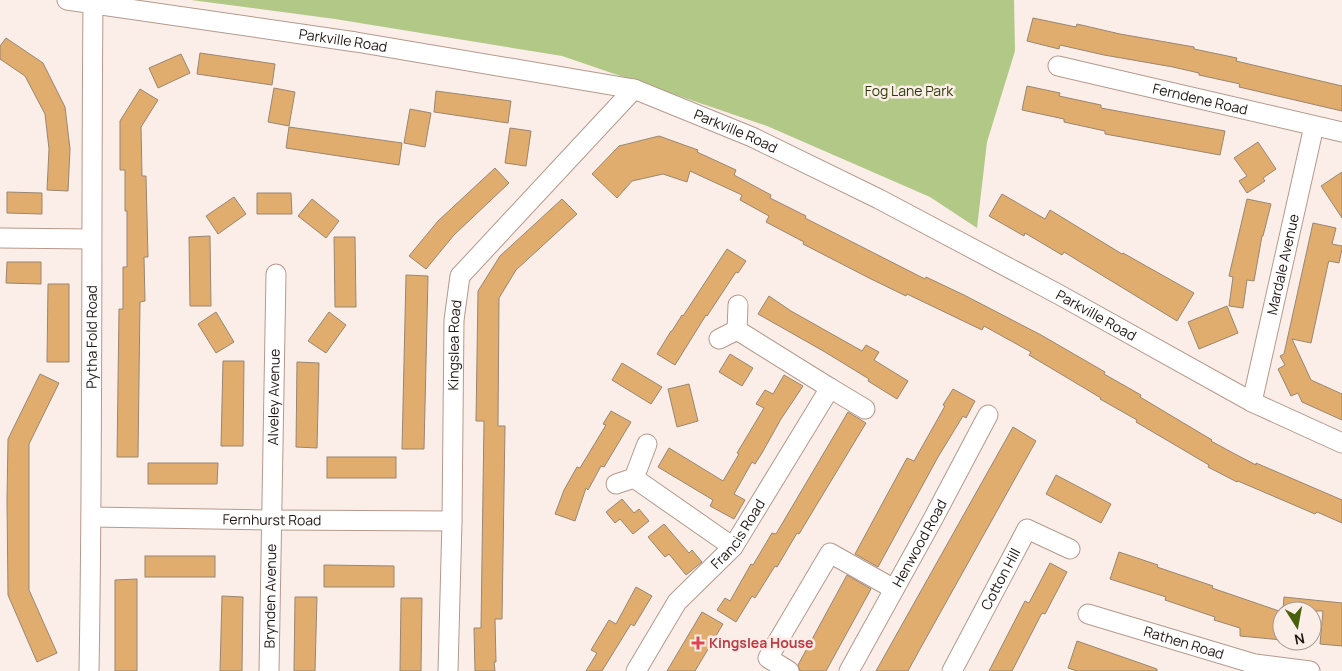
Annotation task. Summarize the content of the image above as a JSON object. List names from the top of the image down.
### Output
{
  "streets": {
    "street": [
      "Parkville Road",
      "Ferndene Road",
      "Mardale Avenue",
      "Pytha Fold Road",
      "Kingslea Road",
      "Alveley Avenue",
      "Fernhurst Road",
      "Francis Road",
      "Henwood Road",
      "Cotton Hill",
      "Brynden Avenue",
      "Rathen Road"
    ]
  },
  "crossings": [
    ["Parkville Road", "Mardale Avenue"],
    ["Parkville Road", "Pytha Fold Road"],
    ["Parkville Road", "Kingslea Road"],
    ["Ferndene Road", "Mardale Avenue"],
    ["Pytha Fold Road", "Fernhurst Road"],
    ["Kingslea Road", "Fernhurst Road"],
    ["Alveley Avenue", "Fernhurst Road"],
    ["Alveley Avenue", "Brynden Avenue"],
    ["Fernhurst Road", "Brynden Avenue"]
  ],
  "parks": ["Fog Lane Park"],
  "places": {
    "health": ["Kingslea House"]
  },
  "north": "bottom"
}
